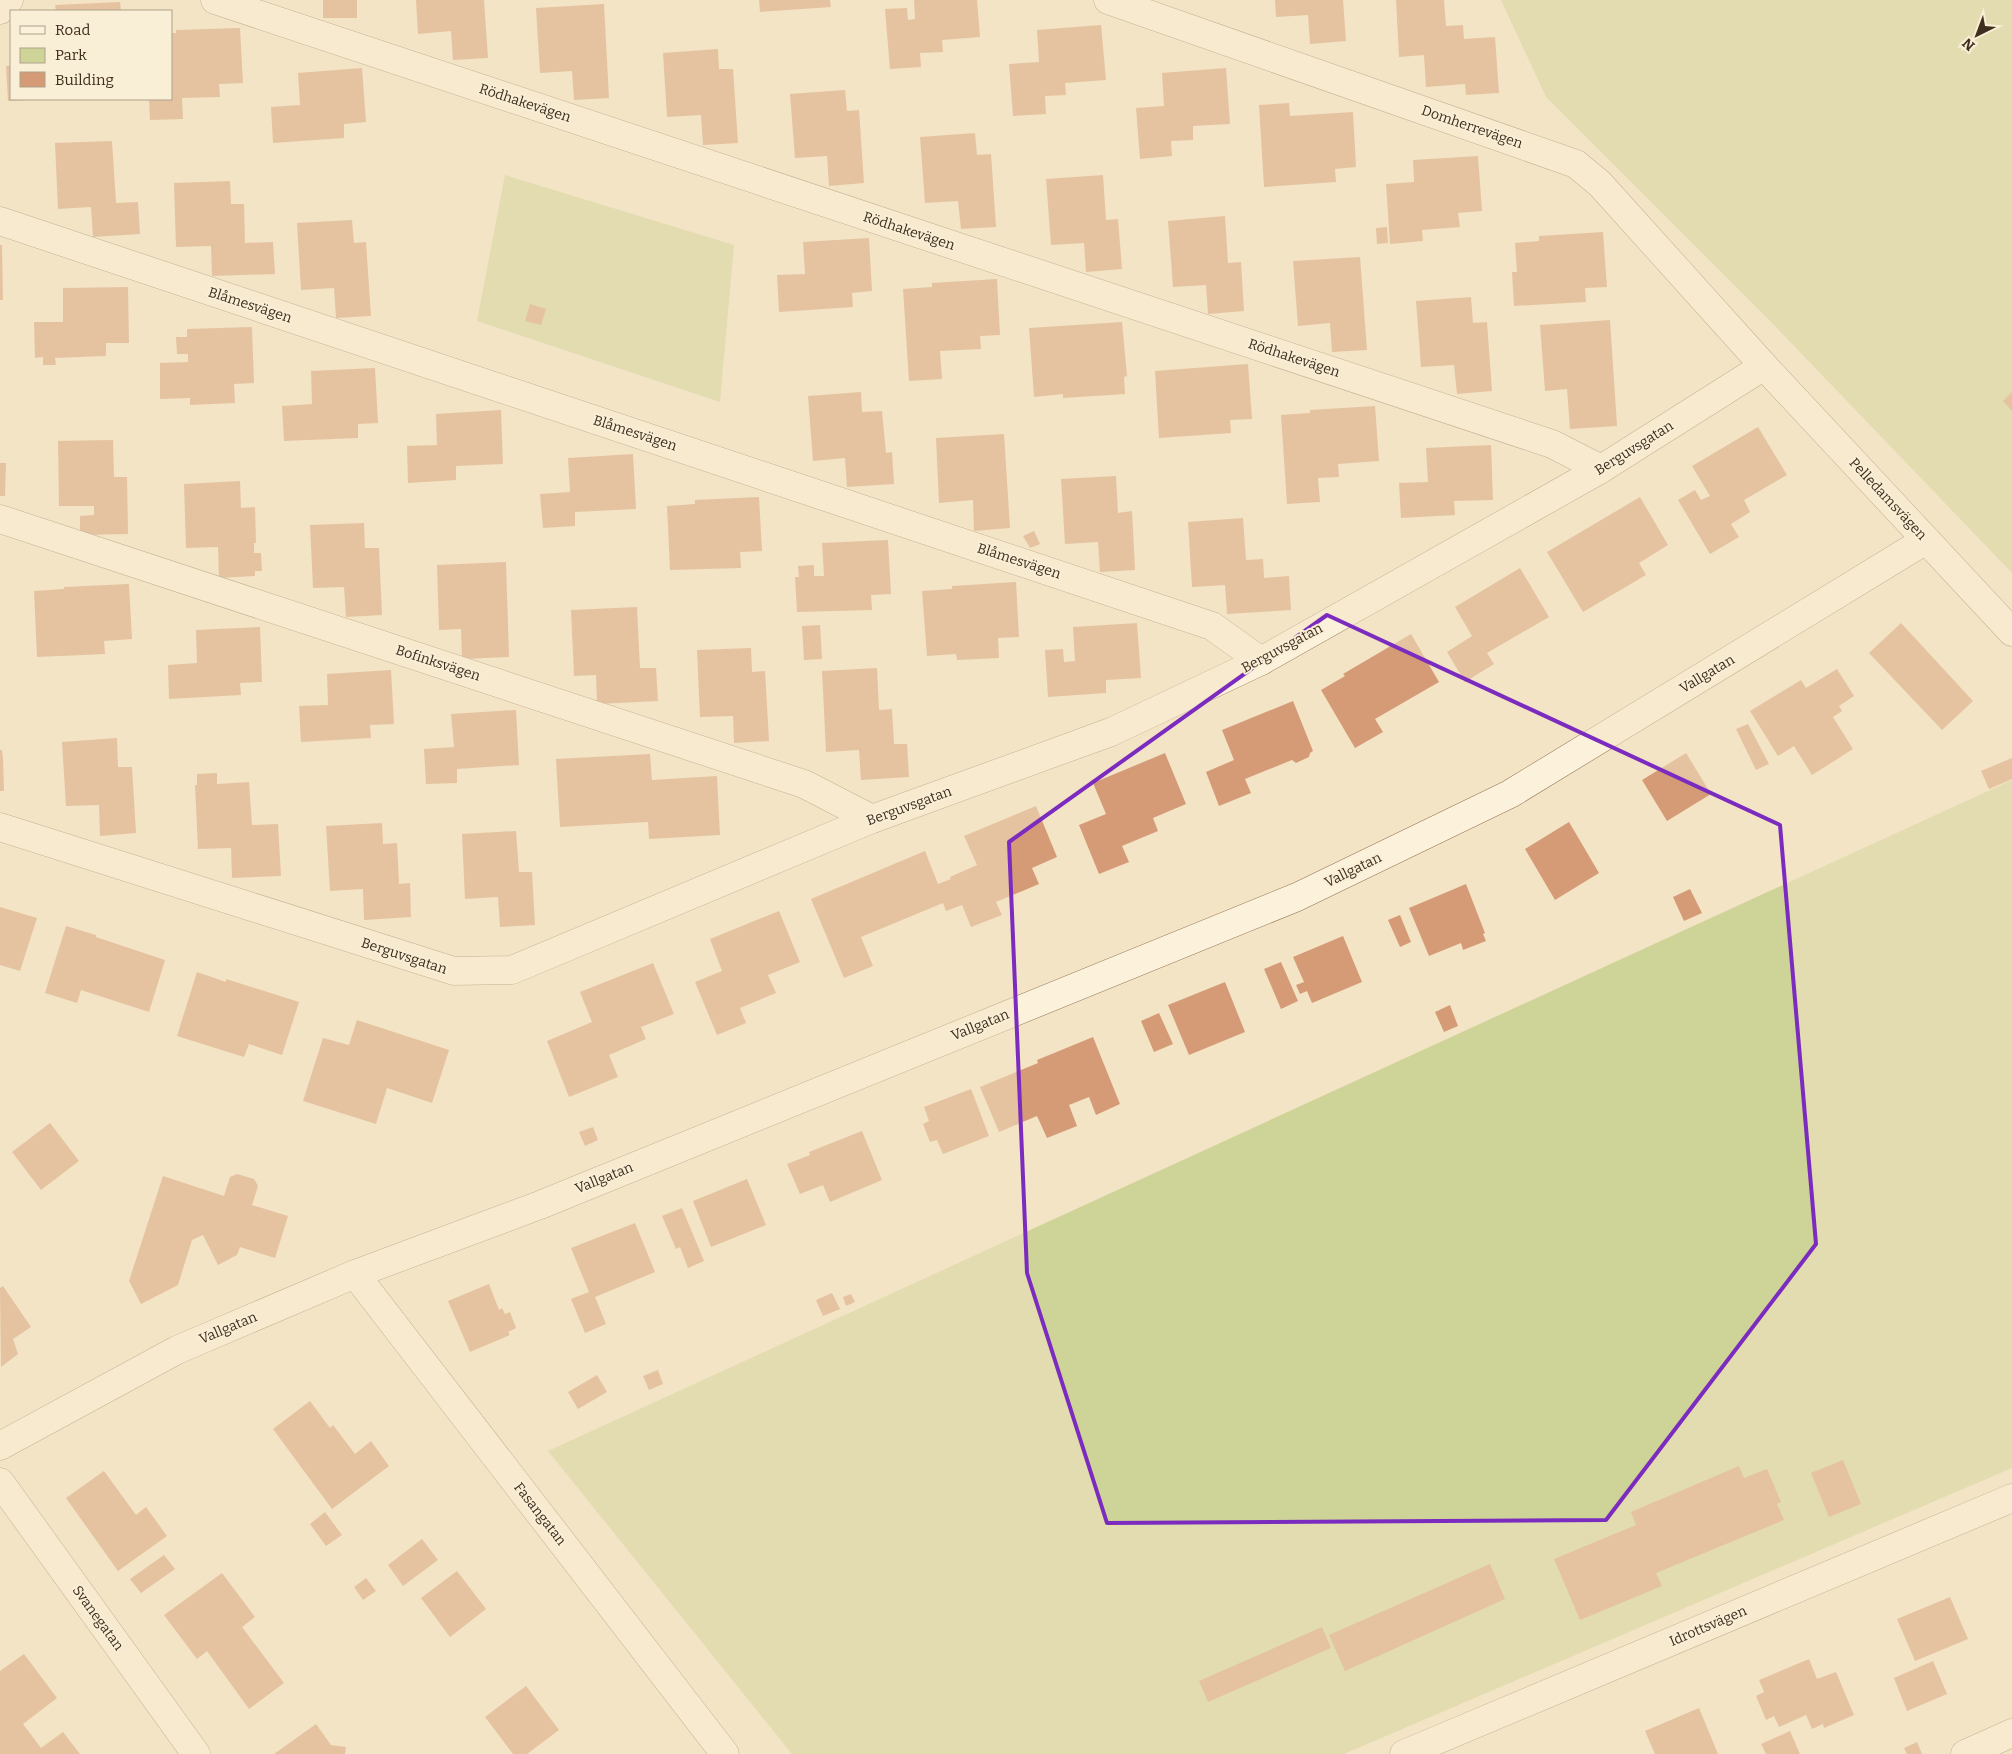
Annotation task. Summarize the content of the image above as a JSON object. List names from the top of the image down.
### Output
{
  "streets": {
    "street": [
      "Rödhakevägen",
      "Domherrevägen",
      "Blåmesvägen",
      "Berguvsgatan",
      "Pelledamsvägen",
      "Bofinksvägen",
      "Vallgatan",
      "Fasangatan",
      "Svanegatan",
      "Idrottsvägen"
    ]
  },
  "crossings": [
    ["Rödhakevägen", "Berguvsgatan"],
    ["Domherrevägen", "Berguvsgatan"],
    ["Domherrevägen", "Pelledamsvägen"],
    ["Blåmesvägen", "Berguvsgatan"],
    ["Berguvsgatan", "Pelledamsvägen"],
    ["Berguvsgatan", "Bofinksvägen"],
    ["Pelledamsvägen", "Vallgatan"],
    ["Vallgatan", "Fasangatan"]
  ],
  "legend": ["Road", "Park", "Building"],
  "north": "bottom left"
}
